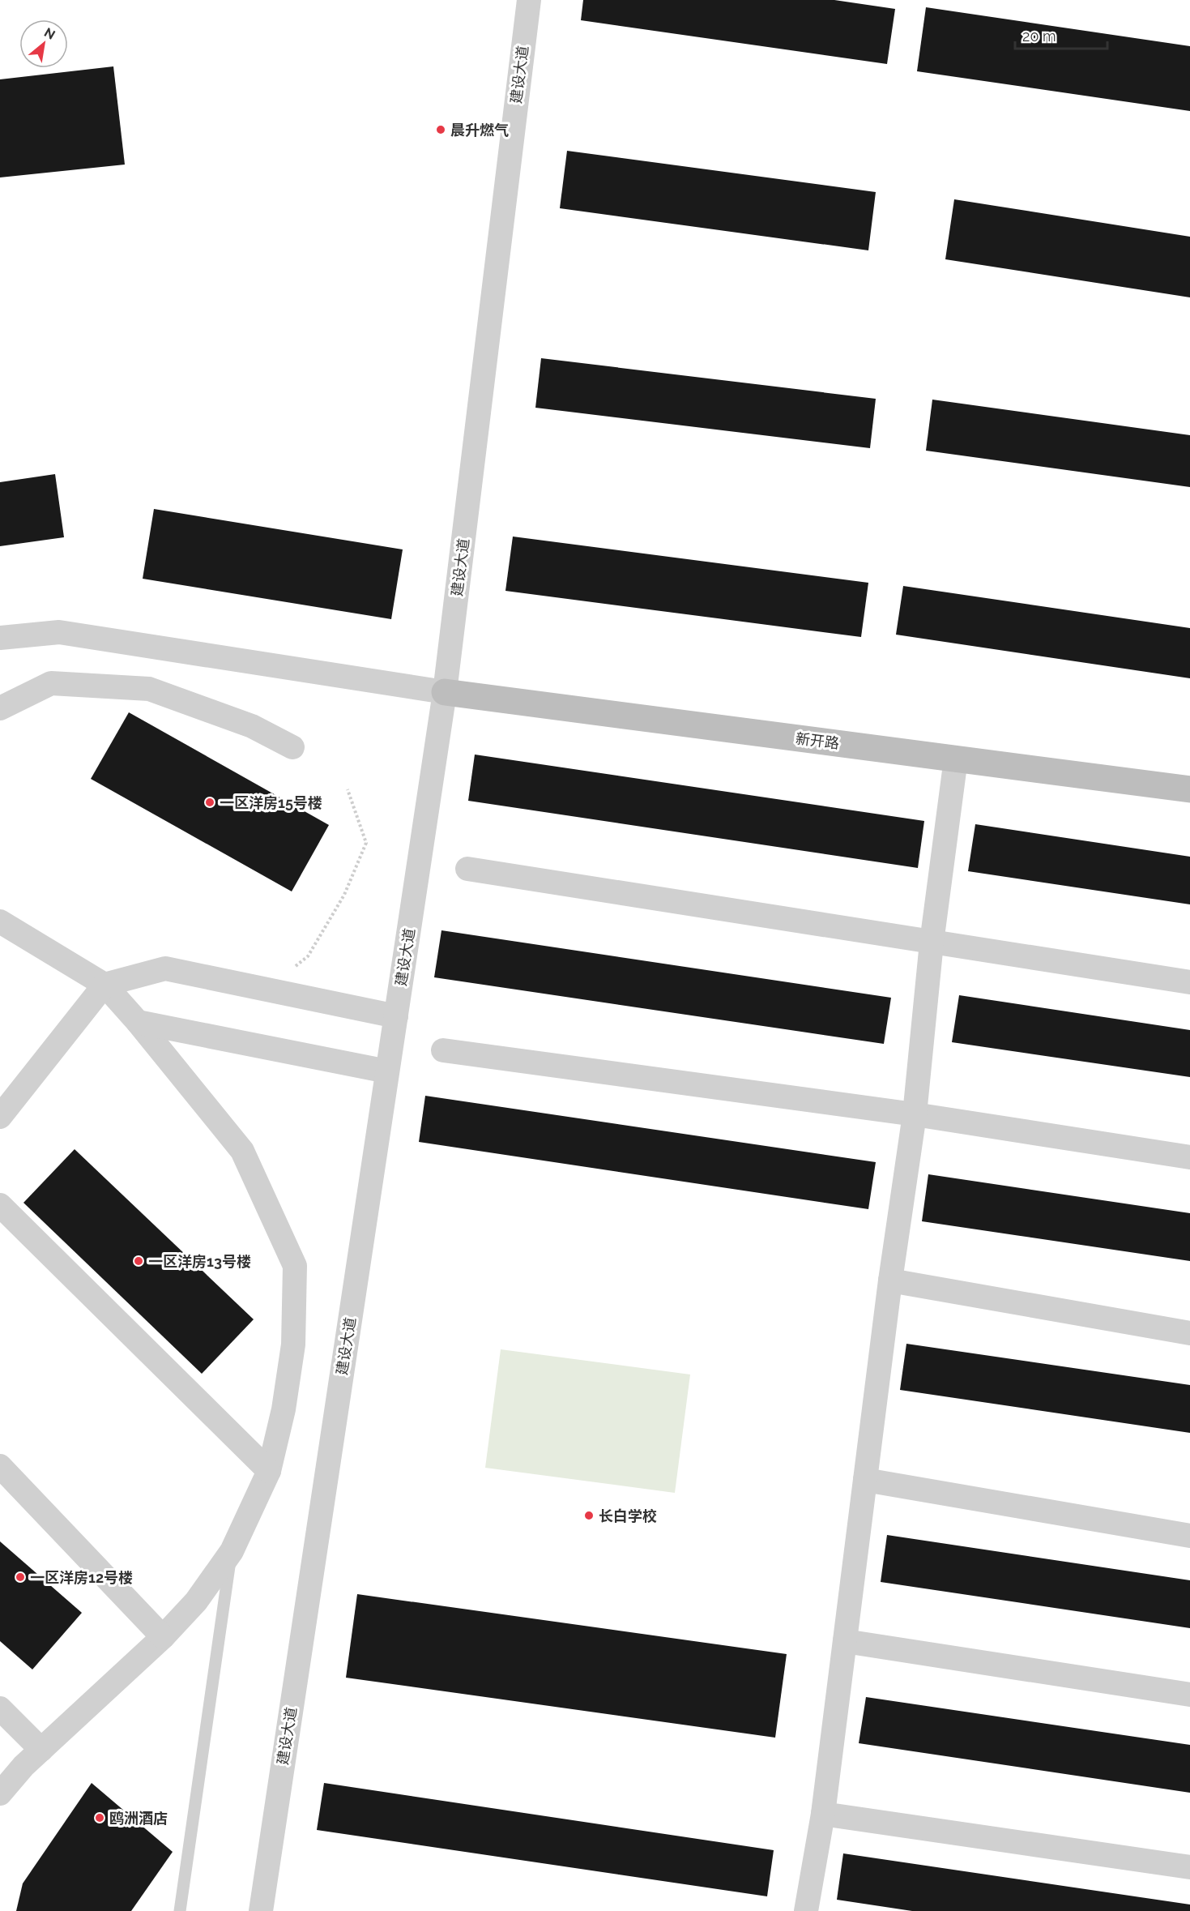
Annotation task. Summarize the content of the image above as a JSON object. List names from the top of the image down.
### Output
{
  "streets": {
    "street": ["建设大道", "新开路"]
  },
  "crossings": [
    ["建设大道", "新开路"]
  ],
  "places": [
    "晨升燃气",
    "一区洋房15号楼",
    "一区洋房13号楼",
    "长白学校",
    "一区洋房12号楼",
    "鸥洲酒店"
  ],
  "scale_bar": "20 m",
  "north": "top right"
}
